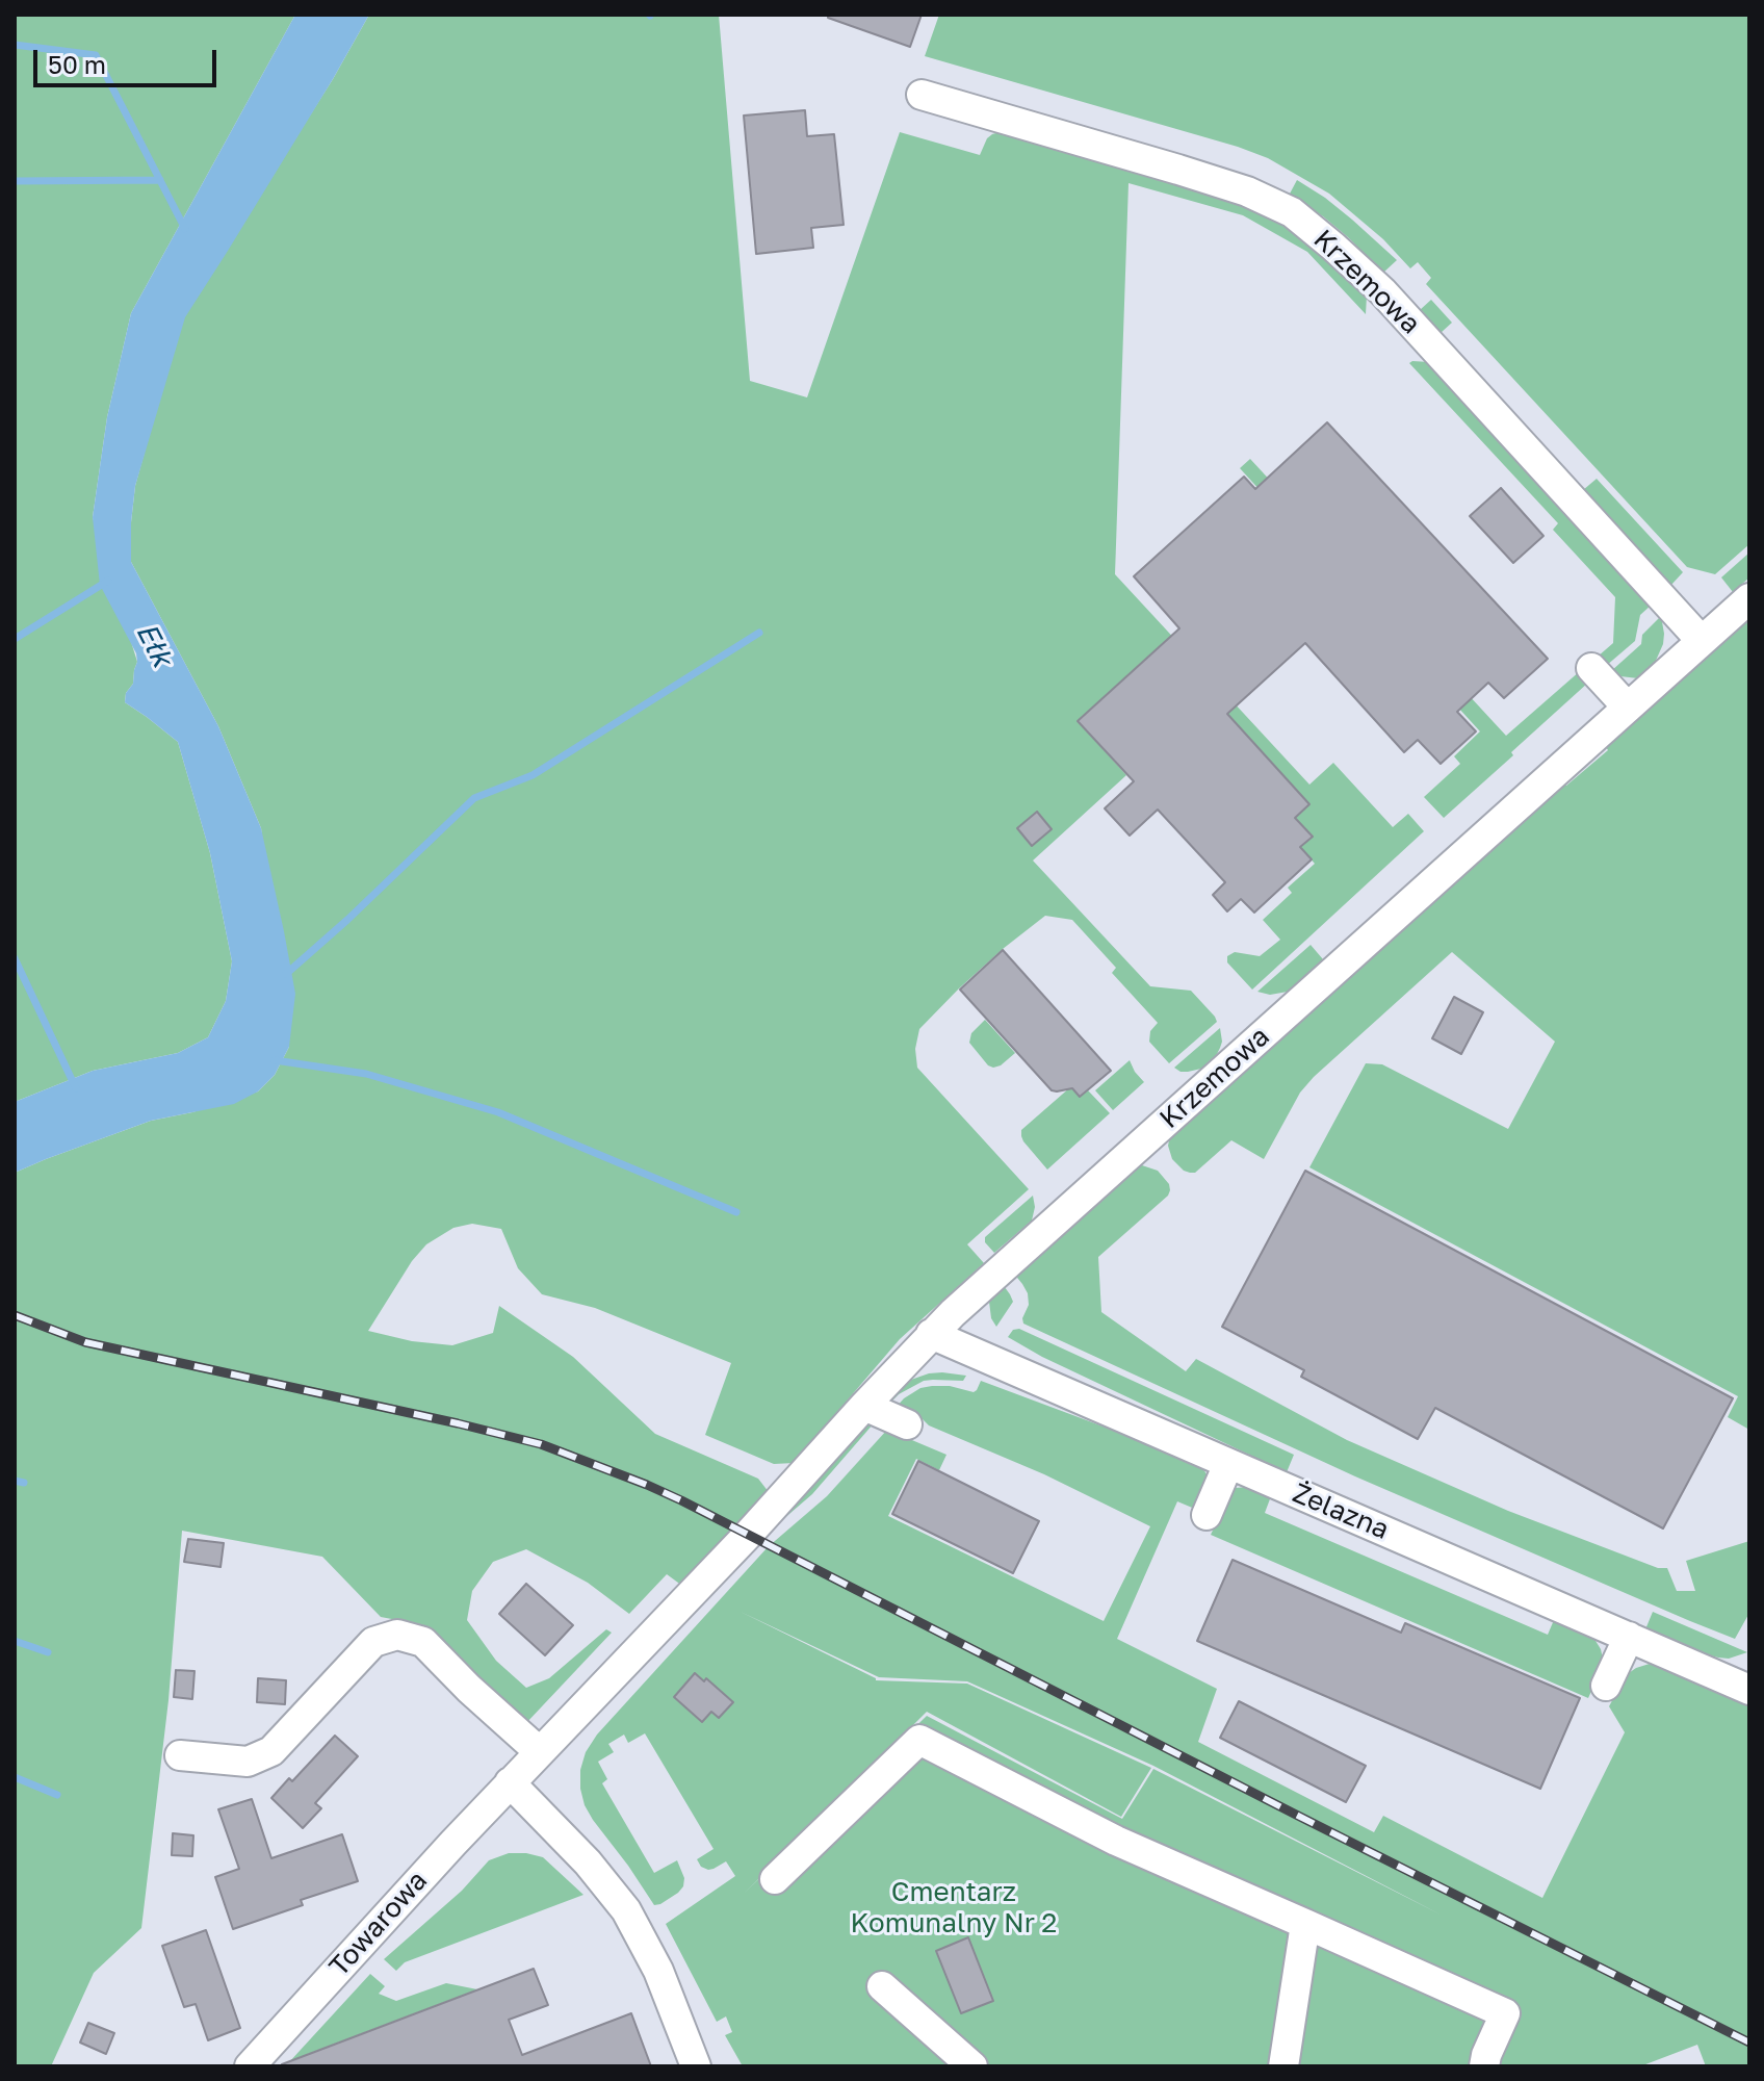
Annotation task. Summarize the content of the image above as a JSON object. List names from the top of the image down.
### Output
{
  "streets": {
    "street": ["Krzemowa", "Żelazna", "Towarowa"]
  },
  "crossings": [
    ["Krzemowa", "Żelazna"],
    ["Krzemowa", "Towarowa"]
  ],
  "water": ["Ełk"],
  "parks": ["Cmentarz Komunalny Nr 2"],
  "scale_bar": "50 m"
}
